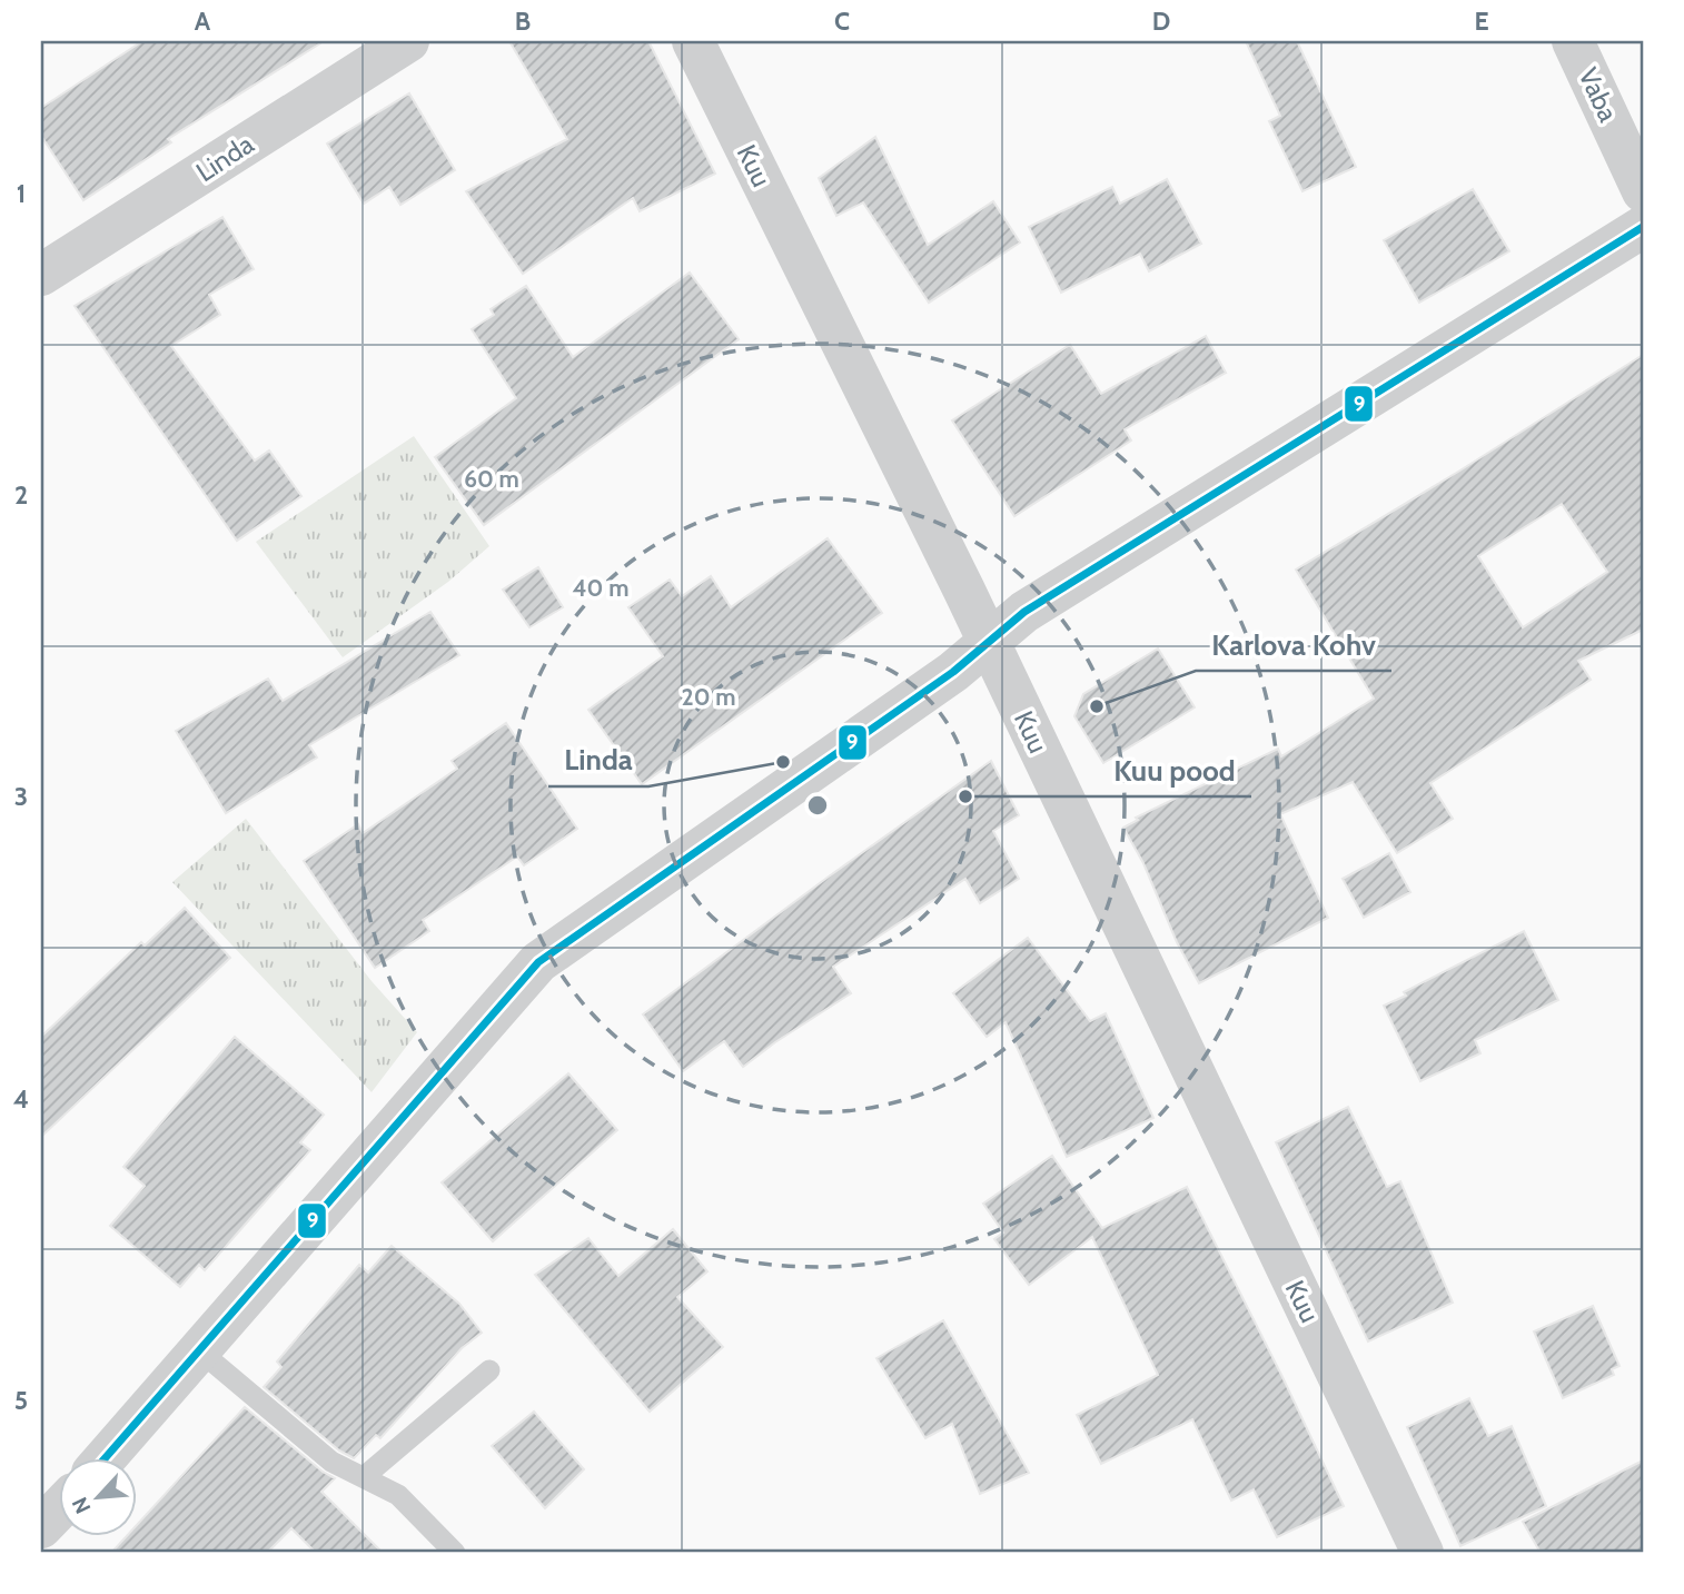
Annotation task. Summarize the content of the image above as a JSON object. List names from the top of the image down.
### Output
{
  "streets": {
    "street": ["Vaba", "Linda", "Kuu"]
  },
  "places": ["Karlova Kohv", "Linda", "Kuu pood"],
  "lines": ["transit line 9"],
  "north": "bottom left",
  "grid": {
    "columns": [
      "A",
      "B",
      "C",
      "D",
      "E"
    ],
    "rows": [
      "1",
      "2",
      "3",
      "4",
      "5"
    ]
  },
  "rings": ["60 m", "40 m", "20 m"]
}
